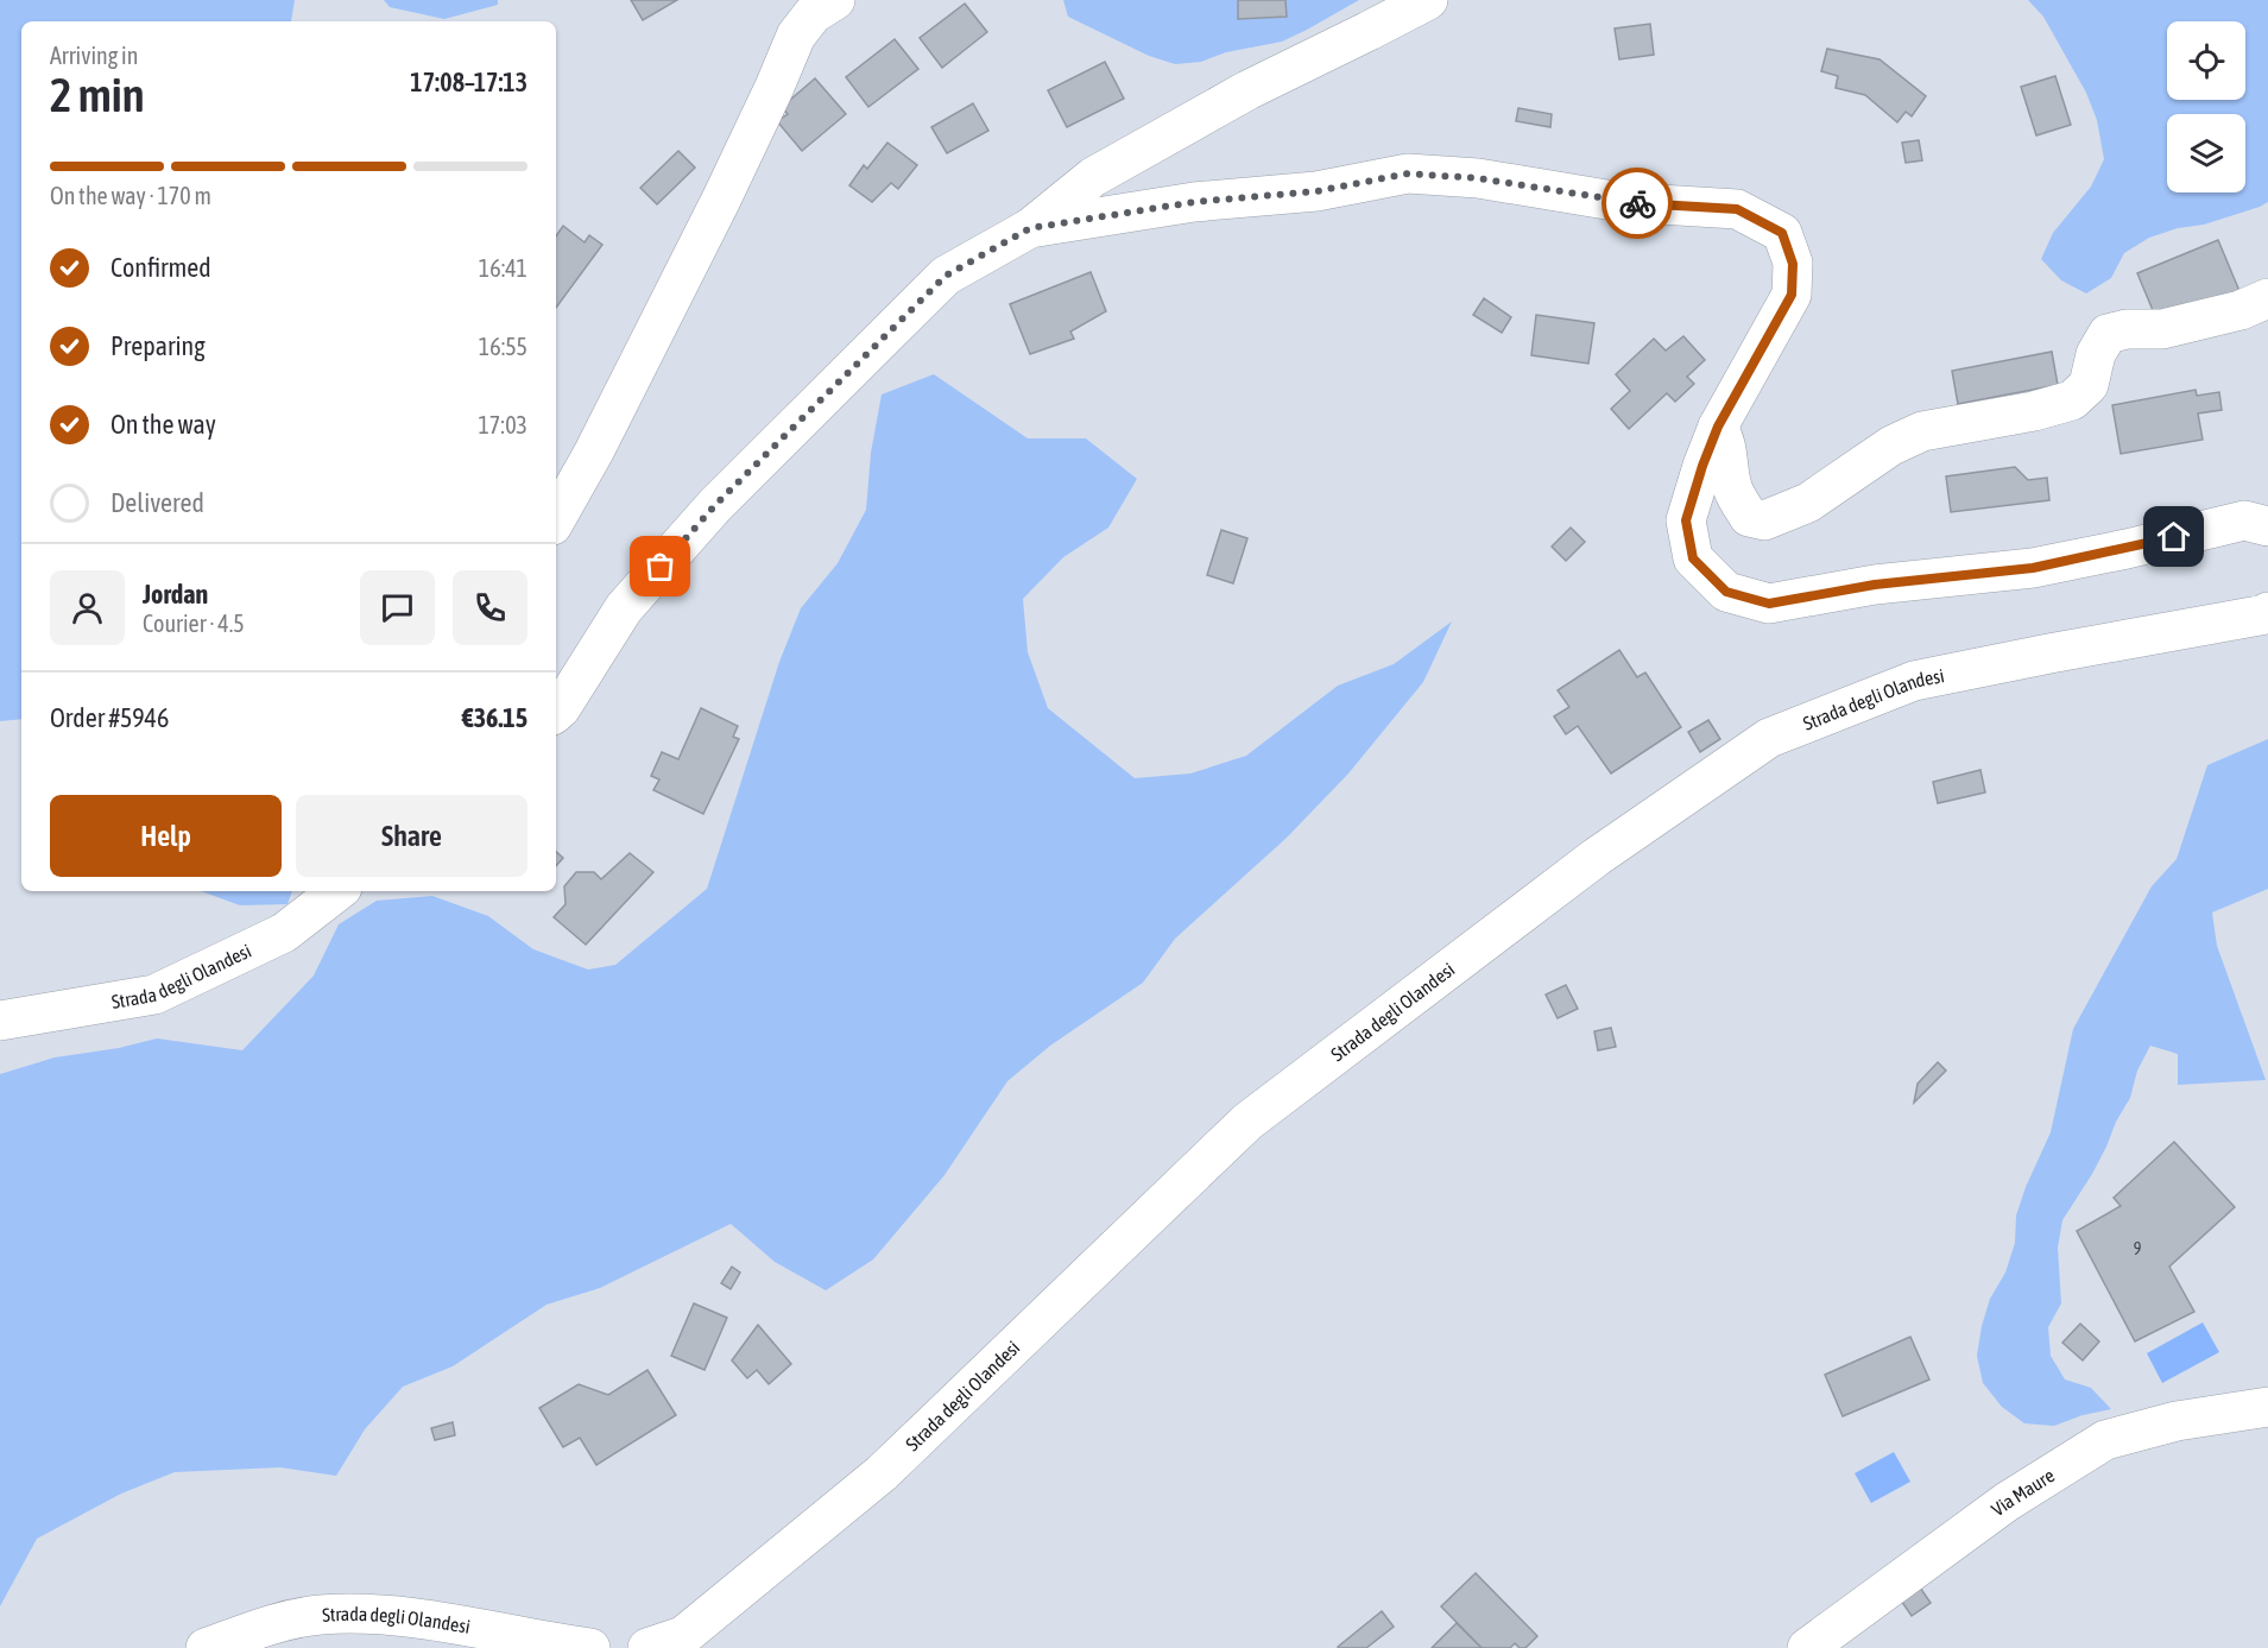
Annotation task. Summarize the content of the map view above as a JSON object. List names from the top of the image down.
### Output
{
  "streets": {
    "main road": ["Strada degli Olandesi", "Via Maure"]
  },
  "house_numbers": ["9"],
  "page": {
    "heading": ["2 min", "Arriving in", "17:08–17:13"],
    "panel": [
      "Jordan",
      "Courier · 4.5",
      "Order #5946",
      "€36.15"
    ],
    "bar": "On the way · 170 m",
    "list": [
      ["Confirmed", "16:41"],
      ["Preparing", "16:55"],
      ["On the way", "17:03"],
      "Delivered"
    ],
    "buttons": ["Help", "Share"]
  }
}
